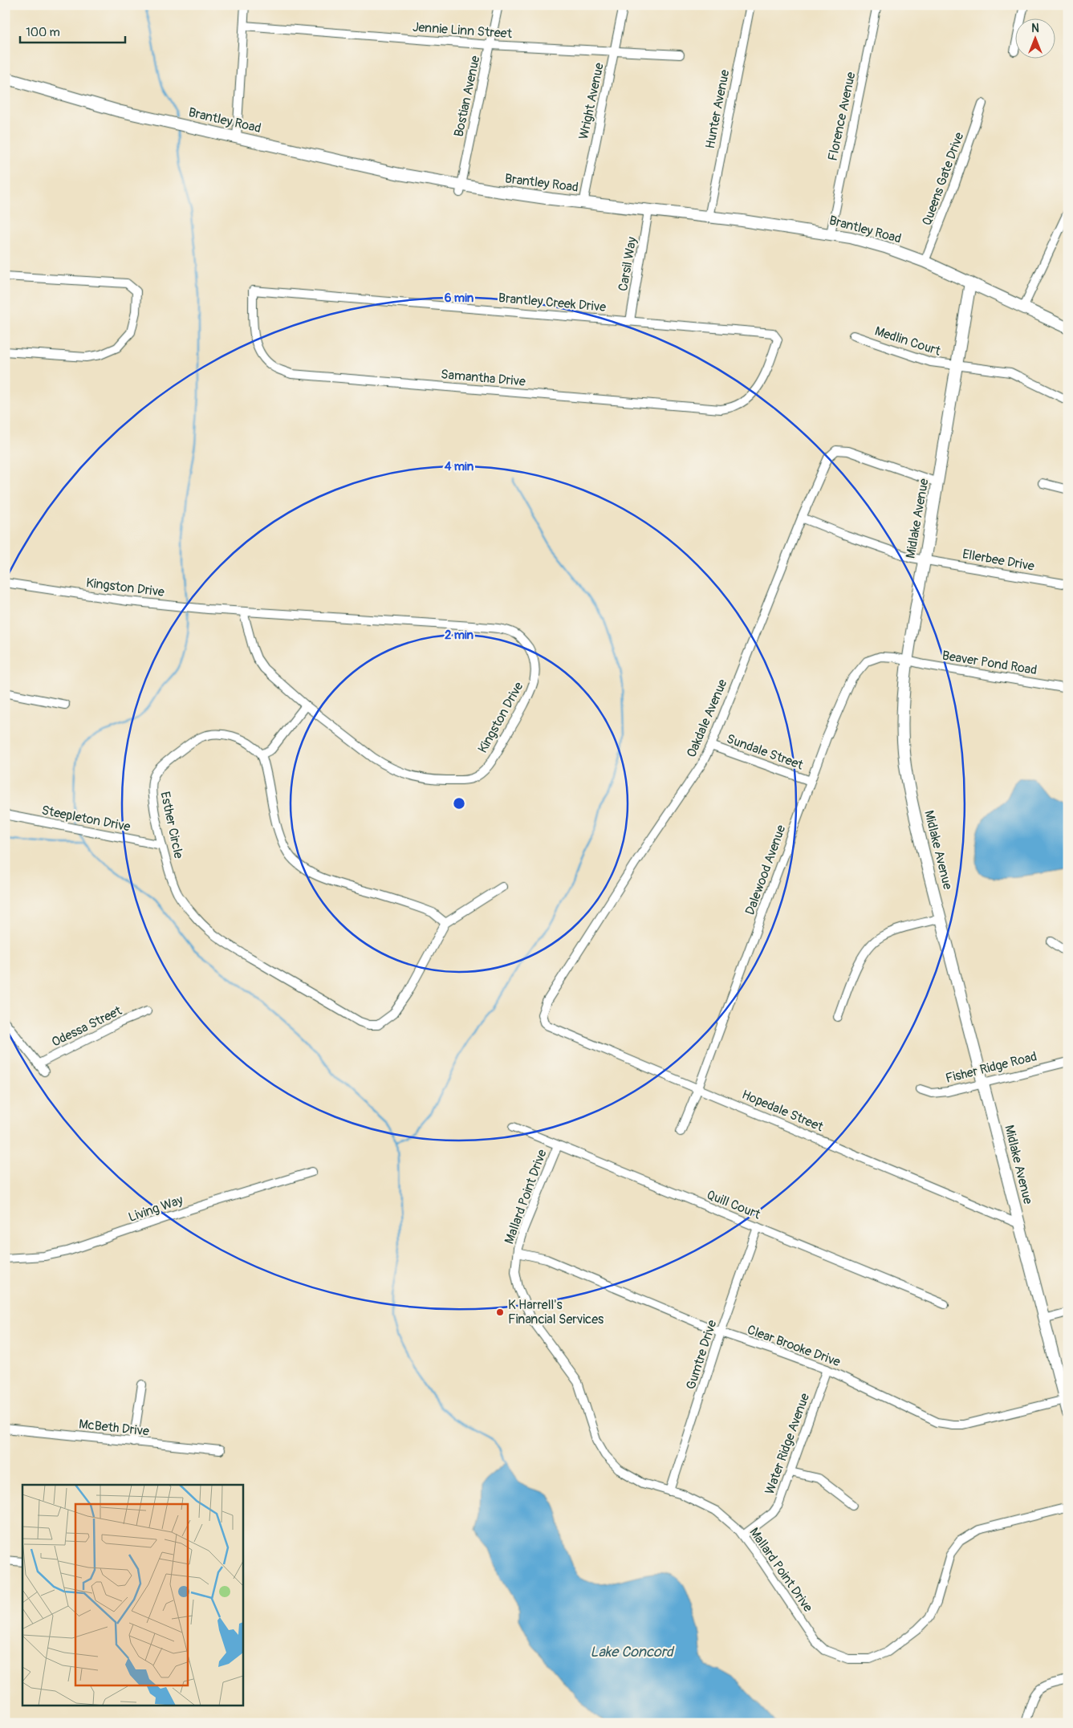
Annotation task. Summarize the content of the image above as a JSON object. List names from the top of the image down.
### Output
{
  "streets": {
    "street": [
      "Jennie Linn Street",
      "Bostian Avenue",
      "Wright Avenue",
      "Hunter Avenue",
      "Florence Avenue",
      "Brantley Road",
      "Queens Gate Drive",
      "Carsil Way",
      "Brantley Creek Drive",
      "Medlin Court",
      "Samantha Drive",
      "Midlake Avenue",
      "Ellerbee Drive",
      "Kingston Drive",
      "Beaver Pond Road",
      "Oakdale Avenue",
      "Sundale Street",
      "Steepleton Drive",
      "Esther Circle",
      "Dalewood Avenue",
      "Odessa Street",
      "Fisher Ridge Road",
      "Hopedale Street",
      "Mallard Point Drive",
      "Quill Court",
      "Living Way",
      "Clear Brooke Drive",
      "Gumtre Drive",
      "McBeth Drive",
      "Water Ridge Avenue"
    ]
  },
  "crossings": [
    ["Jennie Linn Street", "Bostian Avenue"],
    ["Jennie Linn Street", "Wright Avenue"],
    ["Bostian Avenue", "Brantley Road"],
    ["Wright Avenue", "Brantley Road"],
    ["Hunter Avenue", "Brantley Road"],
    ["Florence Avenue", "Brantley Road"],
    ["Brantley Road", "Queens Gate Drive"],
    ["Brantley Road", "Carsil Way"],
    ["Brantley Road", "Midlake Avenue"],
    ["Carsil Way", "Brantley Creek Drive"],
    ["Brantley Creek Drive", "Samantha Drive"],
    ["Medlin Court", "Midlake Avenue"],
    ["Midlake Avenue", "Ellerbee Drive"],
    ["Midlake Avenue", "Beaver Pond Road"],
    ["Midlake Avenue", "Oakdale Avenue"],
    ["Midlake Avenue", "Dalewood Avenue"],
    ["Midlake Avenue", "Fisher Ridge Road"],
    ["Midlake Avenue", "Hopedale Street"],
    ["Midlake Avenue", "Clear Brooke Drive"],
    ["Ellerbee Drive", "Oakdale Avenue"],
    ["Beaver Pond Road", "Dalewood Avenue"],
    ["Oakdale Avenue", "Sundale Street"],
    ["Oakdale Avenue", "Hopedale Street"],
    ["Sundale Street", "Dalewood Avenue"],
    ["Steepleton Drive", "Esther Circle"],
    ["Dalewood Avenue", "Hopedale Street"],
    ["Mallard Point Drive", "Quill Court"],
    ["Mallard Point Drive", "Clear Brooke Drive"],
    ["Mallard Point Drive", "Gumtre Drive"],
    ["Mallard Point Drive", "Water Ridge Avenue"],
    ["Quill Court", "Gumtre Drive"],
    ["Clear Brooke Drive", "Gumtre Drive"],
    ["Clear Brooke Drive", "Water Ridge Avenue"]
  ],
  "water": ["Lake Concord"],
  "places": ["K Harrell's Financial Services"],
  "scale_bar": "100 m",
  "north": "top",
  "rings": ["6 min", "4 min", "2 min"]
}
